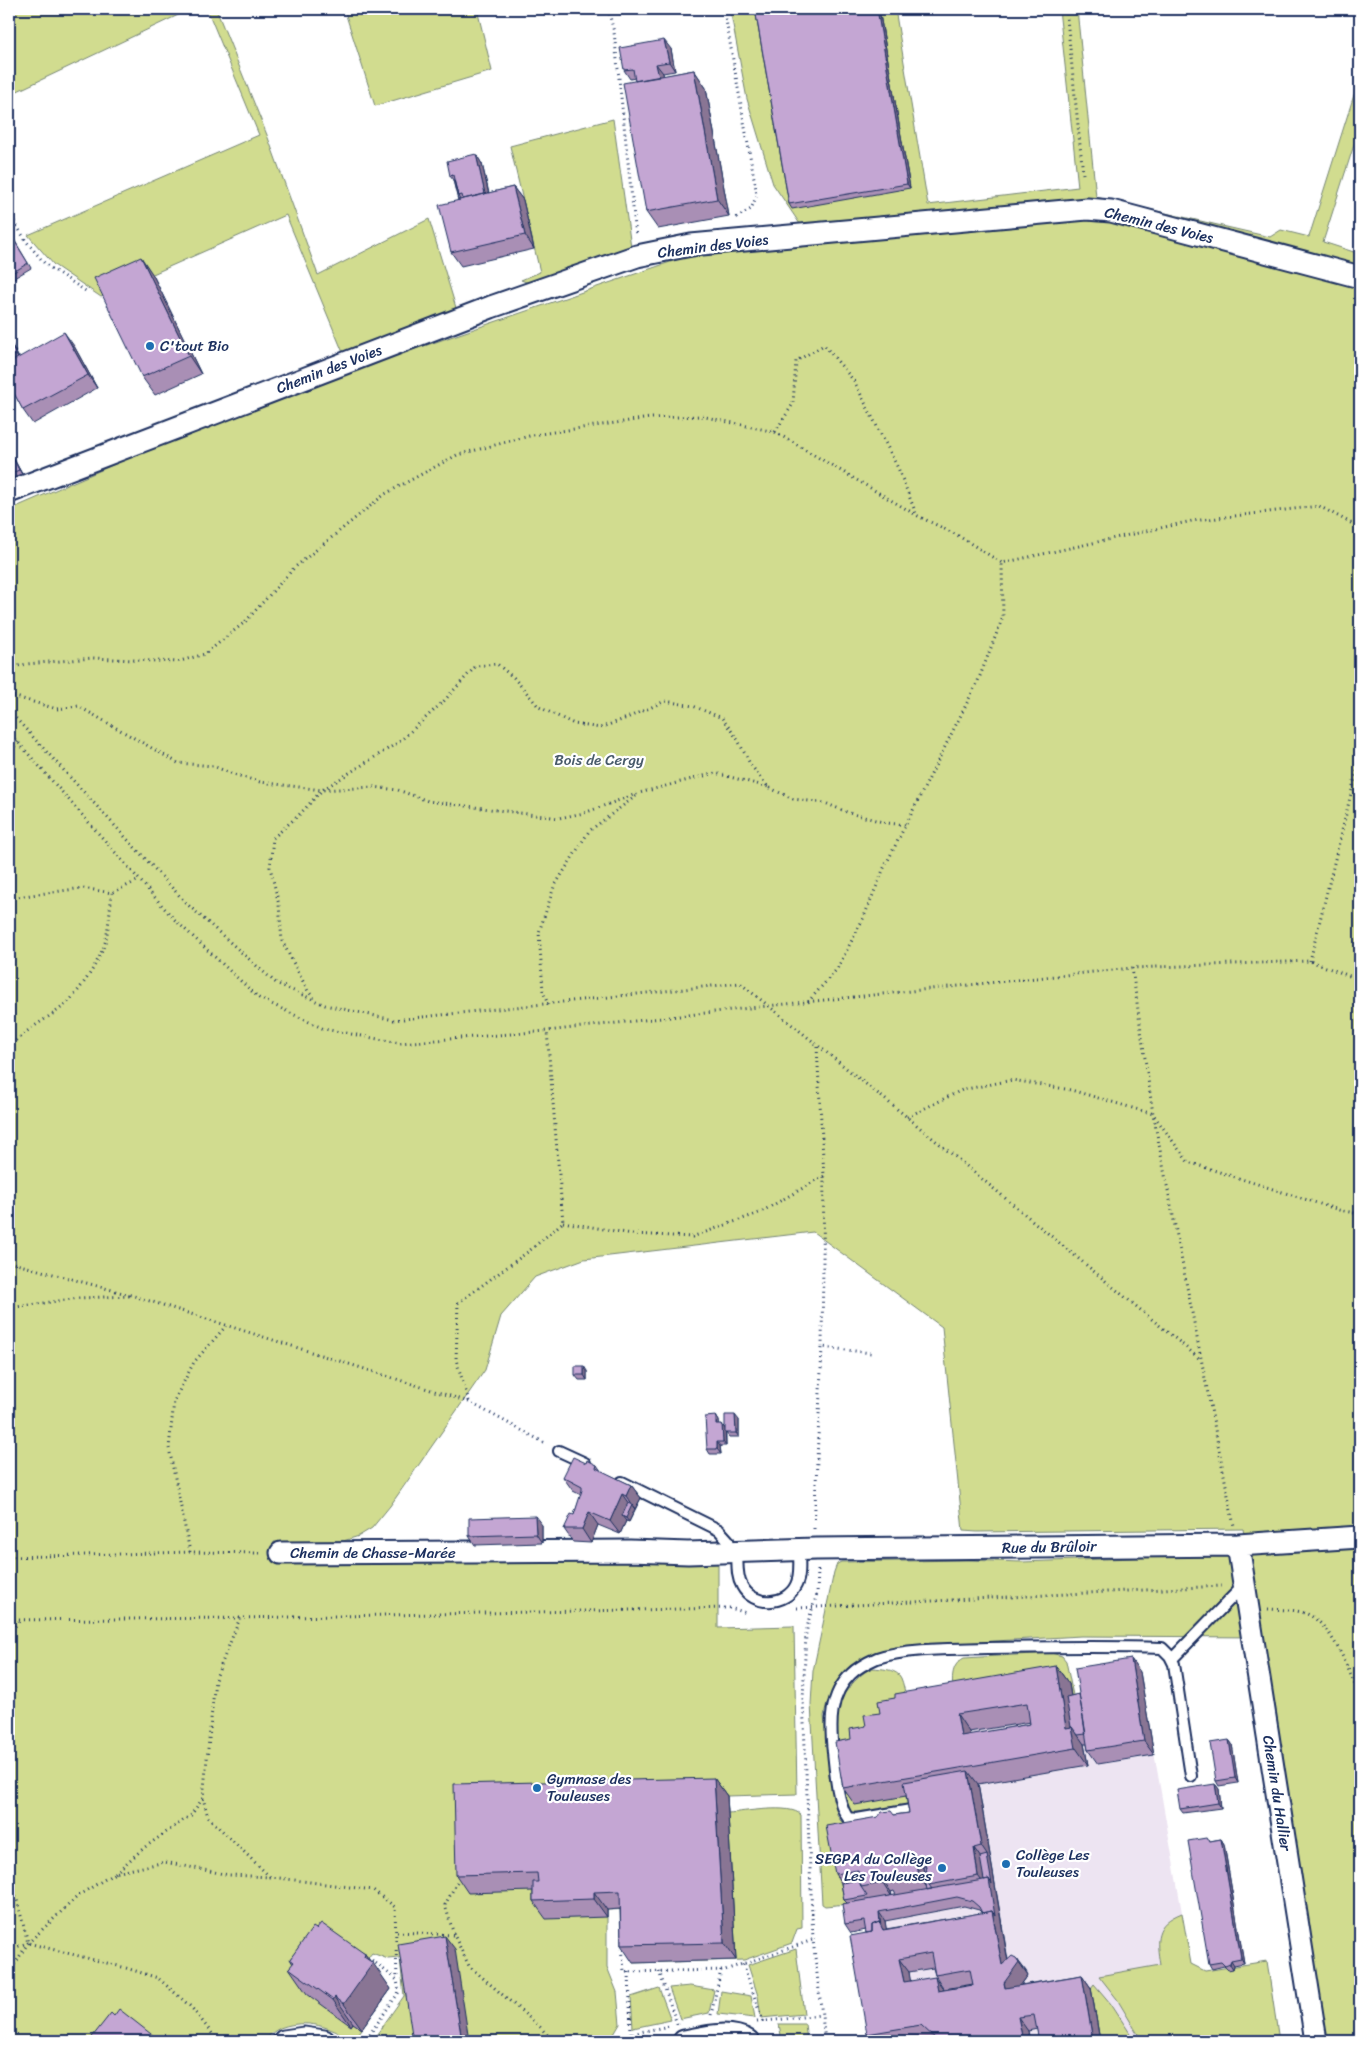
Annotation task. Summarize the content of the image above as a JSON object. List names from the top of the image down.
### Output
{
  "streets": {
    "street": [
      "Chemin des Voies",
      "Rue du Brûloir",
      "Chemin de Chasse-Marée",
      "Chemin du Hallier"
    ]
  },
  "crossings": [
    ["Rue du Brûloir", "Chemin de Chasse-Marée"],
    ["Rue du Brûloir", "Chemin du Hallier"]
  ],
  "parks": ["Bois de Cergy"],
  "places": [
    "C'tout Bio",
    "Gymnase des Touleuses",
    "Collège Les Touleuses",
    "SEGPA du Collège Les Touleuses"
  ]
}
